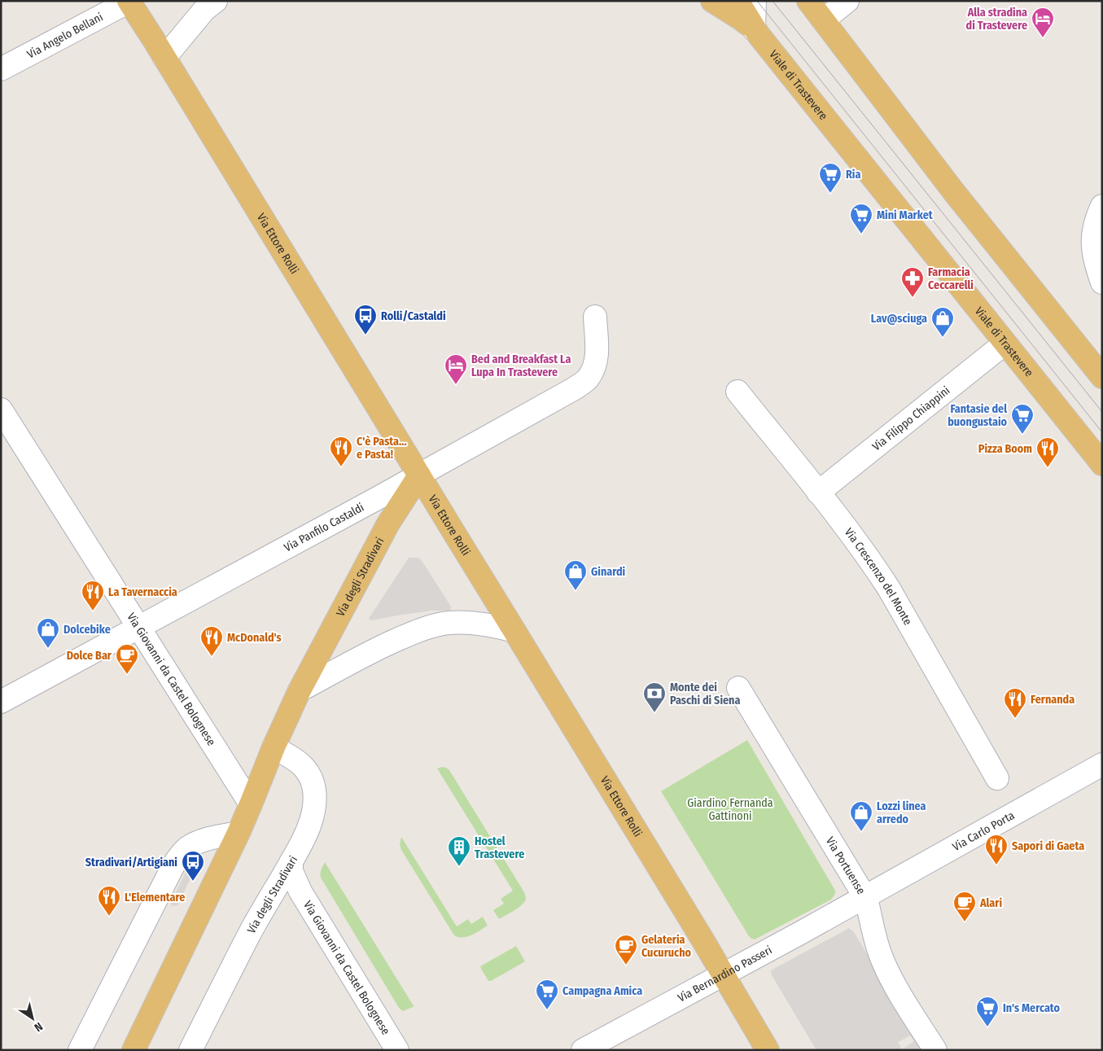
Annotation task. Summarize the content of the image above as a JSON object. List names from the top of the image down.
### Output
{
  "streets": {
    "main road": ["Viale di Trastevere", "Via Ettore Rolli", "Via degli Stradivari"],
    "street": [
      "Via Angelo Bellani",
      "Via Filippo Chiappini",
      "Via Panfilo Castaldi",
      "Via Crescenzo del Monte",
      "Via Giovanni da Castel Bolognese",
      "Via Carlo Porta",
      "Via Portuense",
      "Via Bernardino Passeri"
    ]
  },
  "crossings": [
    ["Via Angelo Bellani", "Via Ettore Rolli"],
    ["Viale di Trastevere", "Via Filippo Chiappini"],
    ["Via Ettore Rolli", "Via Panfilo Castaldi"],
    ["Via Ettore Rolli", "Via degli Stradivari"],
    ["Via Ettore Rolli", "Via Bernardino Passeri"],
    ["Via Filippo Chiappini", "Via Crescenzo del Monte"],
    ["Via Panfilo Castaldi", "Via degli Stradivari"],
    ["Via Panfilo Castaldi", "Via Giovanni da Castel Bolognese"],
    ["Via degli Stradivari", "Via Giovanni da Castel Bolognese"],
    ["Via Carlo Porta", "Via Portuense"],
    ["Via Carlo Porta", "Via Bernardino Passeri"],
    ["Via Portuense", "Via Bernardino Passeri"]
  ],
  "parks": ["Giardino Fernanda Gattinoni"],
  "places": {
    "hotel": ["Alla stradina di Trastevere", "Bed and Breakfast La Lupa In Trastevere"],
    "supermarket": [
      "Ria",
      "Mini Market",
      "Fantasie del buongustaio",
      "Campagna Amica",
      "In's Mercato"
    ],
    "pharmacy": ["Farmacia Ceccarelli"],
    "bus stop": ["Rolli/Castaldi", "Stradivari/Artigiani"],
    "shop": [
      "Lav@sciuga",
      "Ginardi",
      "Dolcebike",
      "Lozzi linea arredo"
    ],
    "restaurant": [
      "C'è Pasta... e Pasta!",
      "Pizza Boom",
      "La Tavernaccia",
      "McDonald's",
      "Fernanda",
      "Sapori di Gaeta",
      "L'Elementare"
    ],
    "cafe": ["Dolce Bar", "Alari", "Gelateria Cucurucho"],
    "bank": ["Monte dei Paschi di Siena"],
    "building": ["Hostel Trastevere"]
  },
  "north": "bottom right"
}
